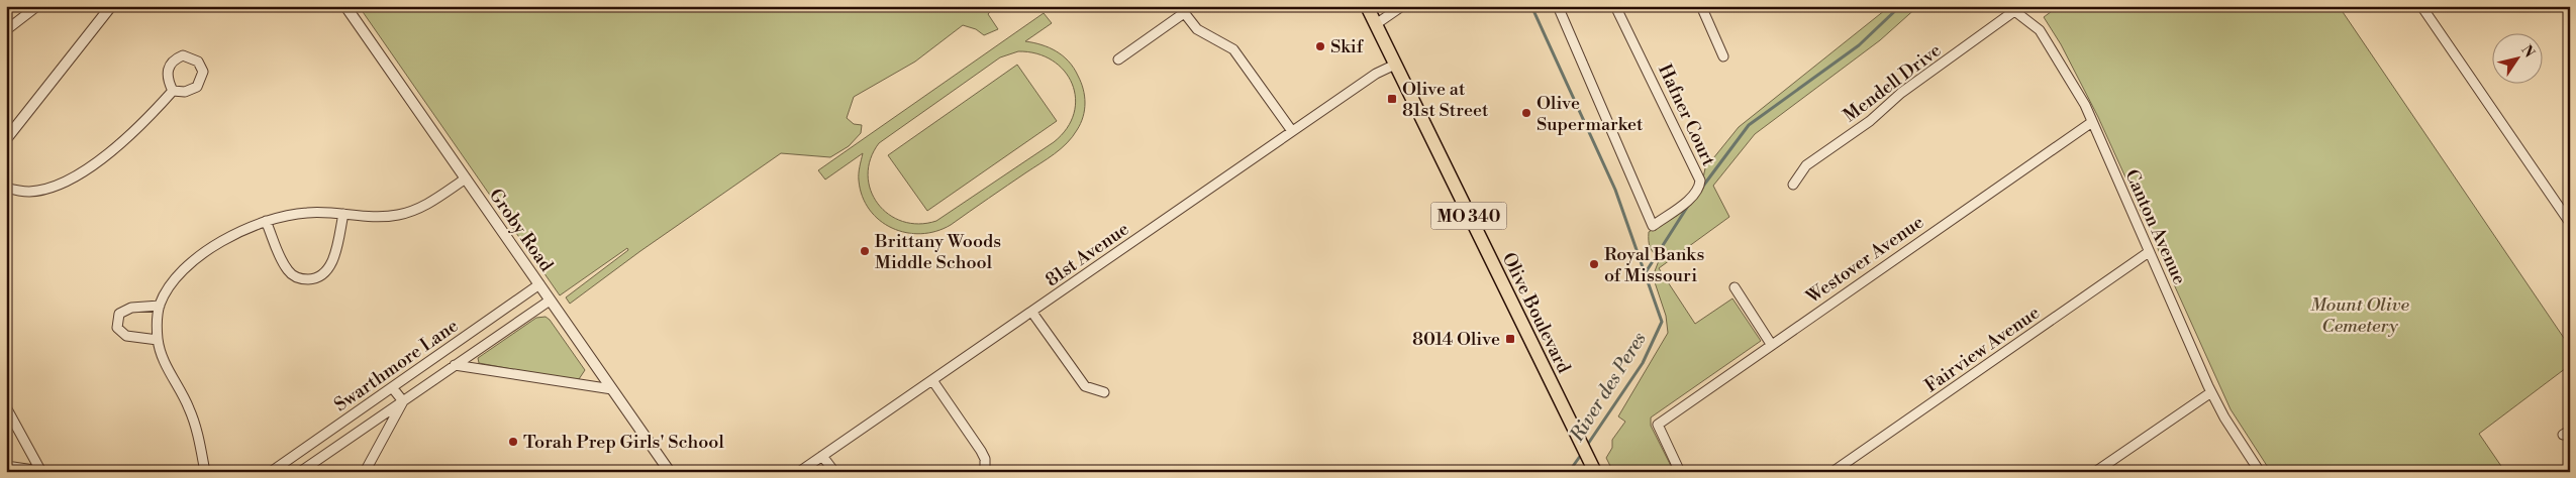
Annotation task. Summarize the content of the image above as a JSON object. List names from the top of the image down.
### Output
{
  "streets": {
    "main road": ["MO 340", "Olive Boulevard"],
    "street": [
      "Mendell Drive",
      "Hafner Court",
      "Canton Avenue",
      "Groby Road",
      "81st Avenue",
      "Westover Avenue",
      "Fairview Avenue",
      "Swarthmore Lane"
    ]
  },
  "crossings": [
    ["Mendell Drive", "Canton Avenue"],
    ["Canton Avenue", "Westover Avenue"],
    ["Canton Avenue", "Fairview Avenue"],
    ["Groby Road", "Swarthmore Lane"],
    ["81st Avenue", "Olive Boulevard"]
  ],
  "water": ["River des Peres"],
  "parks": ["Mount Olive Cemetery"],
  "places": {
    "other": [
      "Skif",
      "Olive Supermarket",
      "Brittany Woods Middle School",
      "Royal Banks of Missouri",
      "Torah Prep Girls' School"
    ],
    "transit": ["Olive at 81st Street", "8014 Olive"]
  },
  "north": "top right"
}
